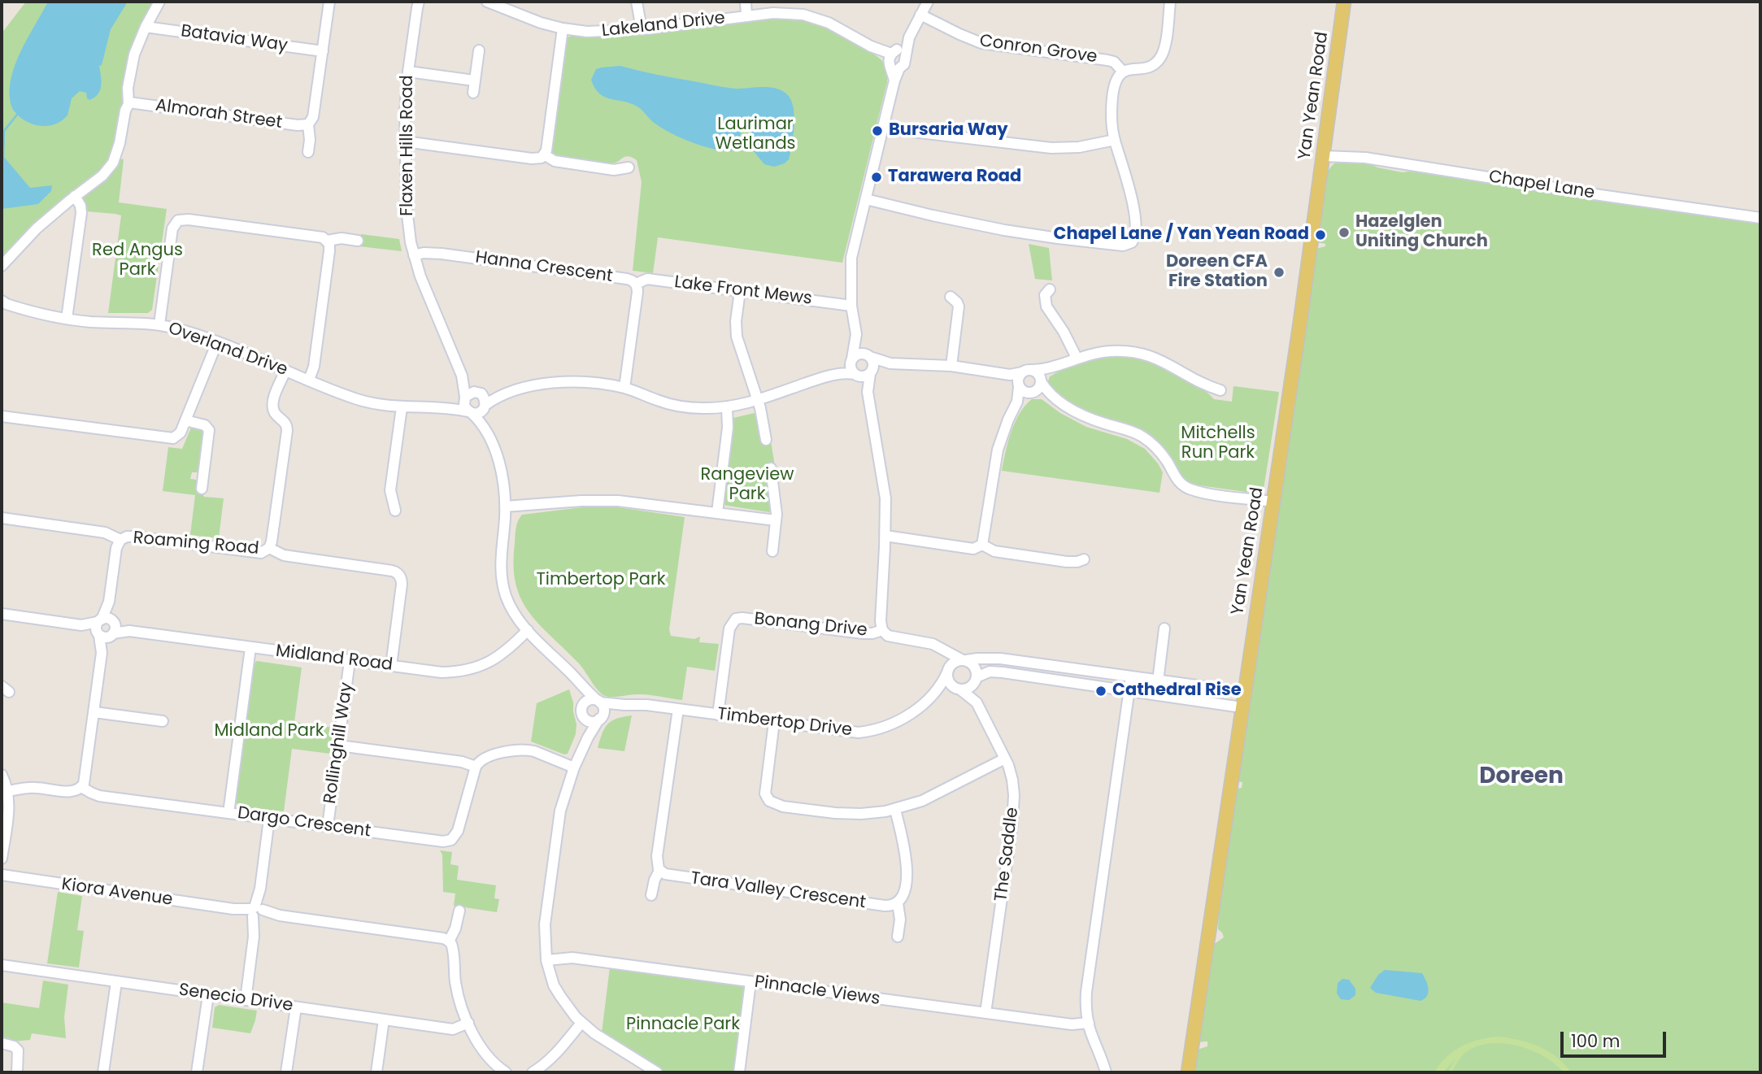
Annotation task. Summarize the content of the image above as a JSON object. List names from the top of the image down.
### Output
{
  "streets": {
    "main road": ["Yan Yean Road"],
    "street": [
      "Lakeland Drive",
      "Batavia Way",
      "Conron Grove",
      "Almorah Street",
      "Flaxen Hills Road",
      "Chapel Lane",
      "Hanna Crescent",
      "Lake Front Mews",
      "Overland Drive",
      "Roaming Road",
      "Bonang Drive",
      "Midland Road",
      "Timbertop Drive",
      "Rollinghill Way",
      "Dargo Crescent",
      "The Saddle",
      "Tara Valley Crescent",
      "Kiora Avenue",
      "Pinnacle Views",
      "Senecio Drive"
    ]
  },
  "crossings": [
    ["Yan Yean Road", "Chapel Lane"],
    ["Flaxen Hills Road", "Hanna Crescent"],
    ["Flaxen Hills Road", "Overland Drive"],
    ["Hanna Crescent", "Lake Front Mews"],
    ["Roaming Road", "Midland Road"],
    ["Bonang Drive", "Timbertop Drive"],
    ["Midland Road", "Rollinghill Way"],
    ["Timbertop Drive", "The Saddle"],
    ["Rollinghill Way", "Dargo Crescent"],
    ["The Saddle", "Pinnacle Views"]
  ],
  "districts": ["Doreen"],
  "parks": [
    "Laurimar Wetlands",
    "Red Angus Park",
    "Mitchells Run Park",
    "Rangeview Park",
    "Timbertop Park",
    "Midland Park",
    "Pinnacle Park"
  ],
  "places": [
    "Bursaria Way",
    "Tarawera Road",
    "Hazelglen Uniting Church",
    "Chapel Lane / Yan Yean Road",
    "Doreen CFA Fire Station",
    "Cathedral Rise"
  ],
  "scale_bar": "100 m"
}
